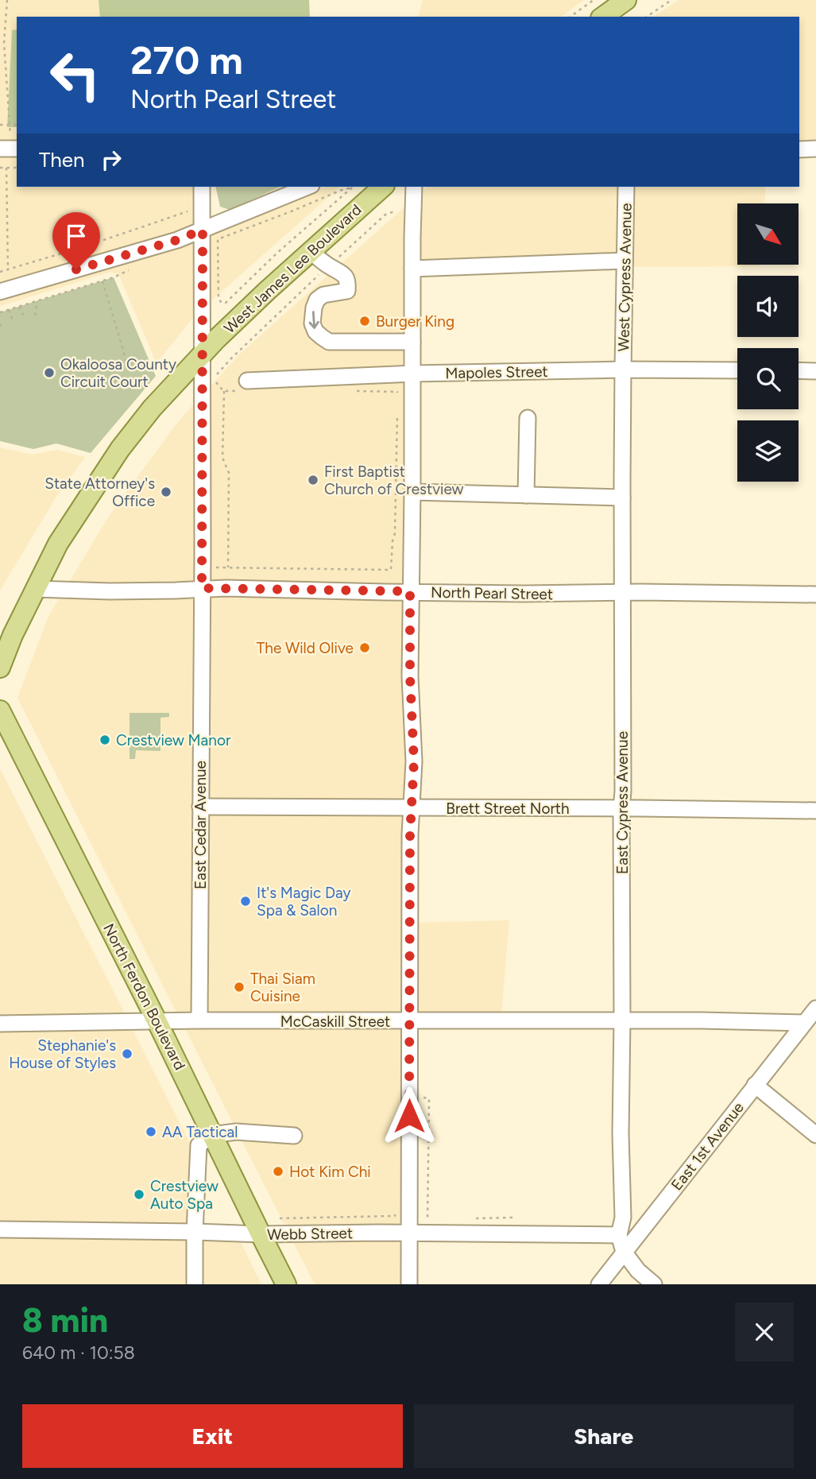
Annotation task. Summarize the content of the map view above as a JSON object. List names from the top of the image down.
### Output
{
  "streets": {
    "main road": ["West James Lee Boulevard", "North Ferdon Boulevard"],
    "street": [
      "West Cypress Avenue",
      "Mapoles Street",
      "North Pearl Street",
      "East Cypress Avenue",
      "Brett Street North",
      "East Cedar Avenue",
      "McCaskill Street",
      "East 1st Avenue",
      "Webb Street"
    ]
  },
  "crossings": [
    ["West James Lee Boulevard", "North Pearl Street"],
    ["West James Lee Boulevard", "East Cedar Avenue"],
    ["West Cypress Avenue", "Mapoles Street"],
    ["West Cypress Avenue", "East Cypress Avenue"],
    ["Mapoles Street", "East Cypress Avenue"],
    ["North Pearl Street", "East Cypress Avenue"],
    ["North Pearl Street", "East Cedar Avenue"],
    ["East Cypress Avenue", "Brett Street North"],
    ["East Cypress Avenue", "McCaskill Street"],
    ["East Cypress Avenue", "Webb Street"],
    ["Brett Street North", "East Cedar Avenue"],
    ["East Cedar Avenue", "McCaskill Street"],
    ["North Ferdon Boulevard", "McCaskill Street"],
    ["North Ferdon Boulevard", "Webb Street"],
    ["McCaskill Street", "East 1st Avenue"]
  ],
  "places": [
    "Burger King",
    "Okaloosa County Circuit Court",
    "First Baptist Church of Crestview",
    "State Attorney's Office",
    "The Wild Olive",
    "Crestview Manor",
    "It's Magic Day Spa & Salon",
    "Thai Siam Cuisine",
    "Stephanie's House of Styles",
    "AA Tactical",
    "Hot Kim Chi",
    "Crestview Auto Spa"
  ],
  "north": "bottom right",
  "page": {
    "turn": ["270 m", "North Pearl Street"],
    "then": "Then",
    "heading": ["8 min", "640 m · 10:58"],
    "buttons": ["Exit", "Share"]
  }
}
